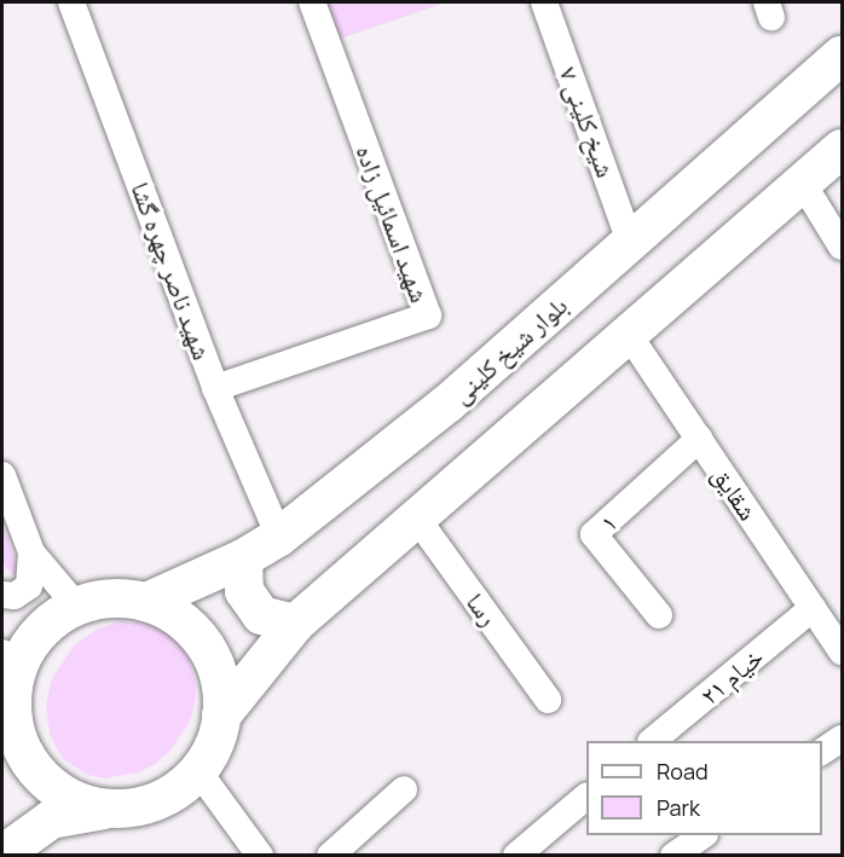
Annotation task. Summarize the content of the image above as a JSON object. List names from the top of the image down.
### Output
{
  "streets": {
    "main road": ["بلوار شیخ کلینی"],
    "street": [
      "شیخ کلینی ۷",
      "شهید اسمائیل زاده",
      "شهید ناصر چهره گشا",
      "شقایق",
      "۱",
      "رسا",
      "خیام ۲۱"
    ]
  },
  "crossings": [
    ["شیخ کلینی ۷", "بلوار شیخ کلینی"],
    ["شهید اسمائیل زاده", "شهید ناصر چهره گشا"],
    ["شهید ناصر چهره گشا", "بلوار شیخ کلینی"],
    ["شقایق", "۱"],
    ["شقایق", "خیام ۲۱"]
  ],
  "legend": ["Road", "Park"]
}
